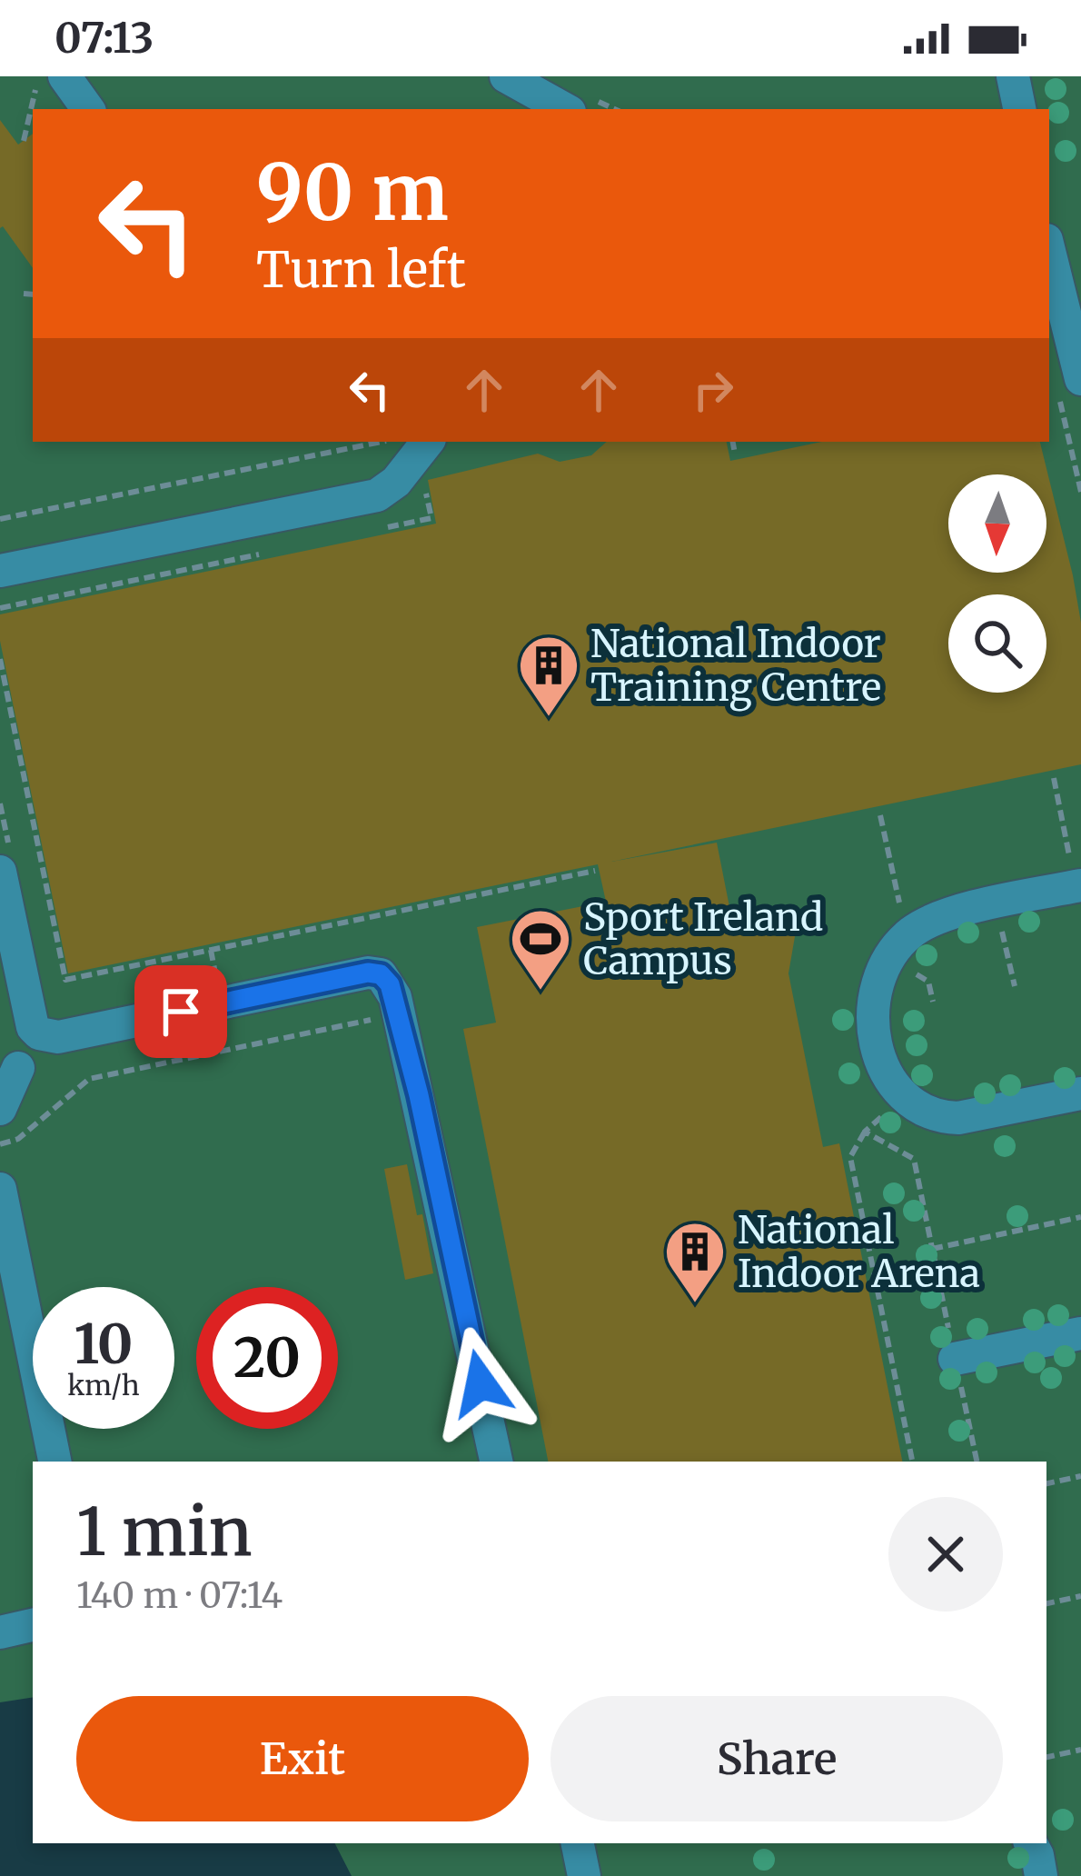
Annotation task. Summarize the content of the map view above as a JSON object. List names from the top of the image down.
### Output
{
  "places": {
    "building": ["National Indoor Training Centre", "National Indoor Arena"],
    "sports": ["Sport Ireland Campus"]
  },
  "north": "bottom",
  "page": {
    "status": "07:13",
    "turn": ["90 m", "Turn left"],
    "speed": "10 km/h",
    "limit": "20",
    "heading": ["1 min", "140 m · 07:14"],
    "buttons": ["Exit", "Share"]
  }
}
